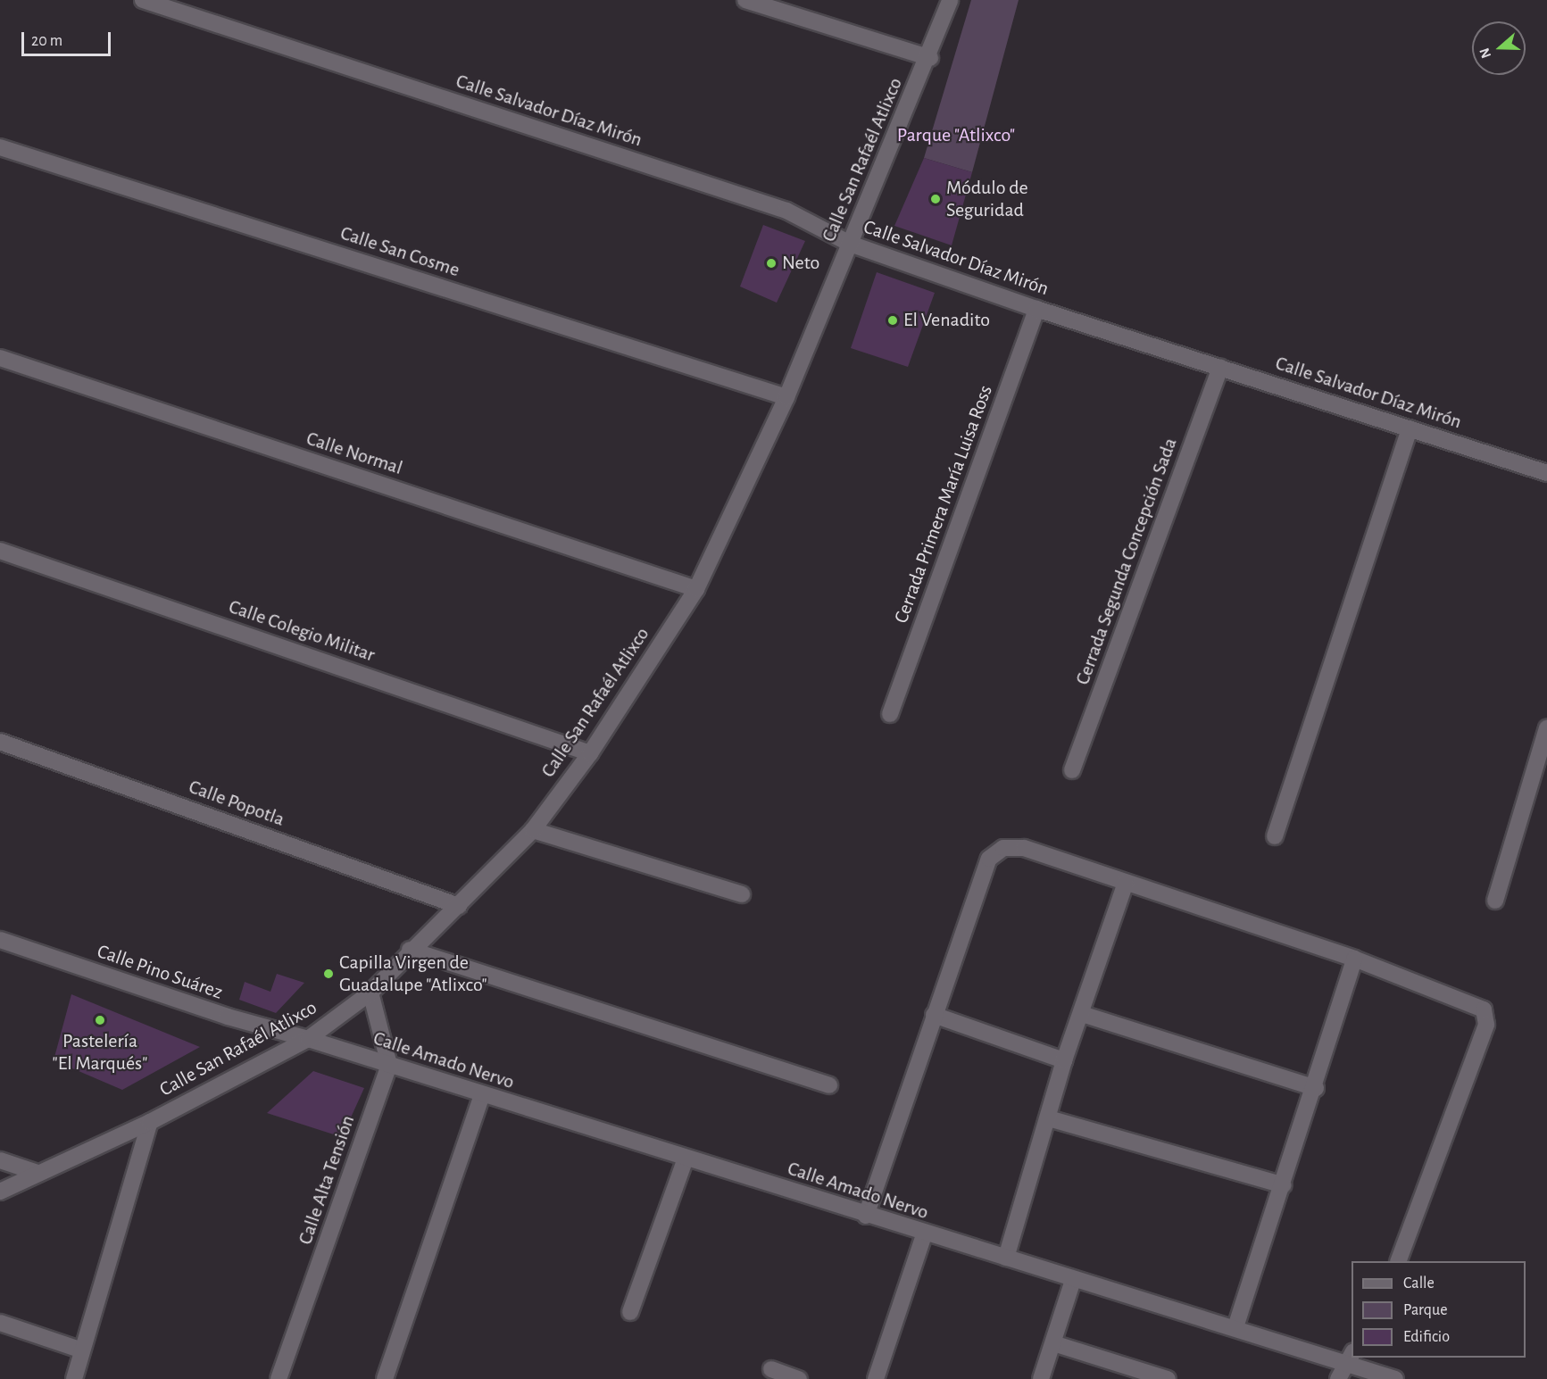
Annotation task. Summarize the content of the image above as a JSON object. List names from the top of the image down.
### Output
{
  "streets": {
    "street": [
      "Calle Salvador Díaz Mirón",
      "Calle San Rafaél Atlixco",
      "Calle San Cosme",
      "Calle Normal",
      "Cerrada Primera María Luisa Ross",
      "Cerrada Segunda Concepción Sada",
      "Calle Colegio Militar",
      "Calle Popotla",
      "Calle Pino Suárez",
      "Calle Amado Nervo",
      "Calle Alta Tensión"
    ]
  },
  "crossings": [
    ["Calle Salvador Díaz Mirón", "Calle San Rafaél Atlixco"],
    ["Calle Salvador Díaz Mirón", "Cerrada Primera María Luisa Ross"],
    ["Calle Salvador Díaz Mirón", "Cerrada Segunda Concepción Sada"],
    ["Calle San Rafaél Atlixco", "Calle San Cosme"],
    ["Calle San Rafaél Atlixco", "Calle Normal"],
    ["Calle San Rafaél Atlixco", "Calle Colegio Militar"],
    ["Calle San Rafaél Atlixco", "Calle Popotla"],
    ["Calle San Rafaél Atlixco", "Calle Pino Suárez"],
    ["Calle San Rafaél Atlixco", "Calle Amado Nervo"],
    ["Calle Pino Suárez", "Calle Amado Nervo"],
    ["Calle Amado Nervo", "Calle Alta Tensión"]
  ],
  "parks": ["Parque \"Atlixco\""],
  "places": [
    "Módulo de Seguridad",
    "Neto",
    "El Venadito",
    "Capilla Virgen de Guadalupe \"Atlixco\"",
    "Pastelería \"El Marqués\""
  ],
  "legend": ["Calle", "Parque", "Edificio"],
  "scale_bar": "20 m",
  "north": "left"
}
